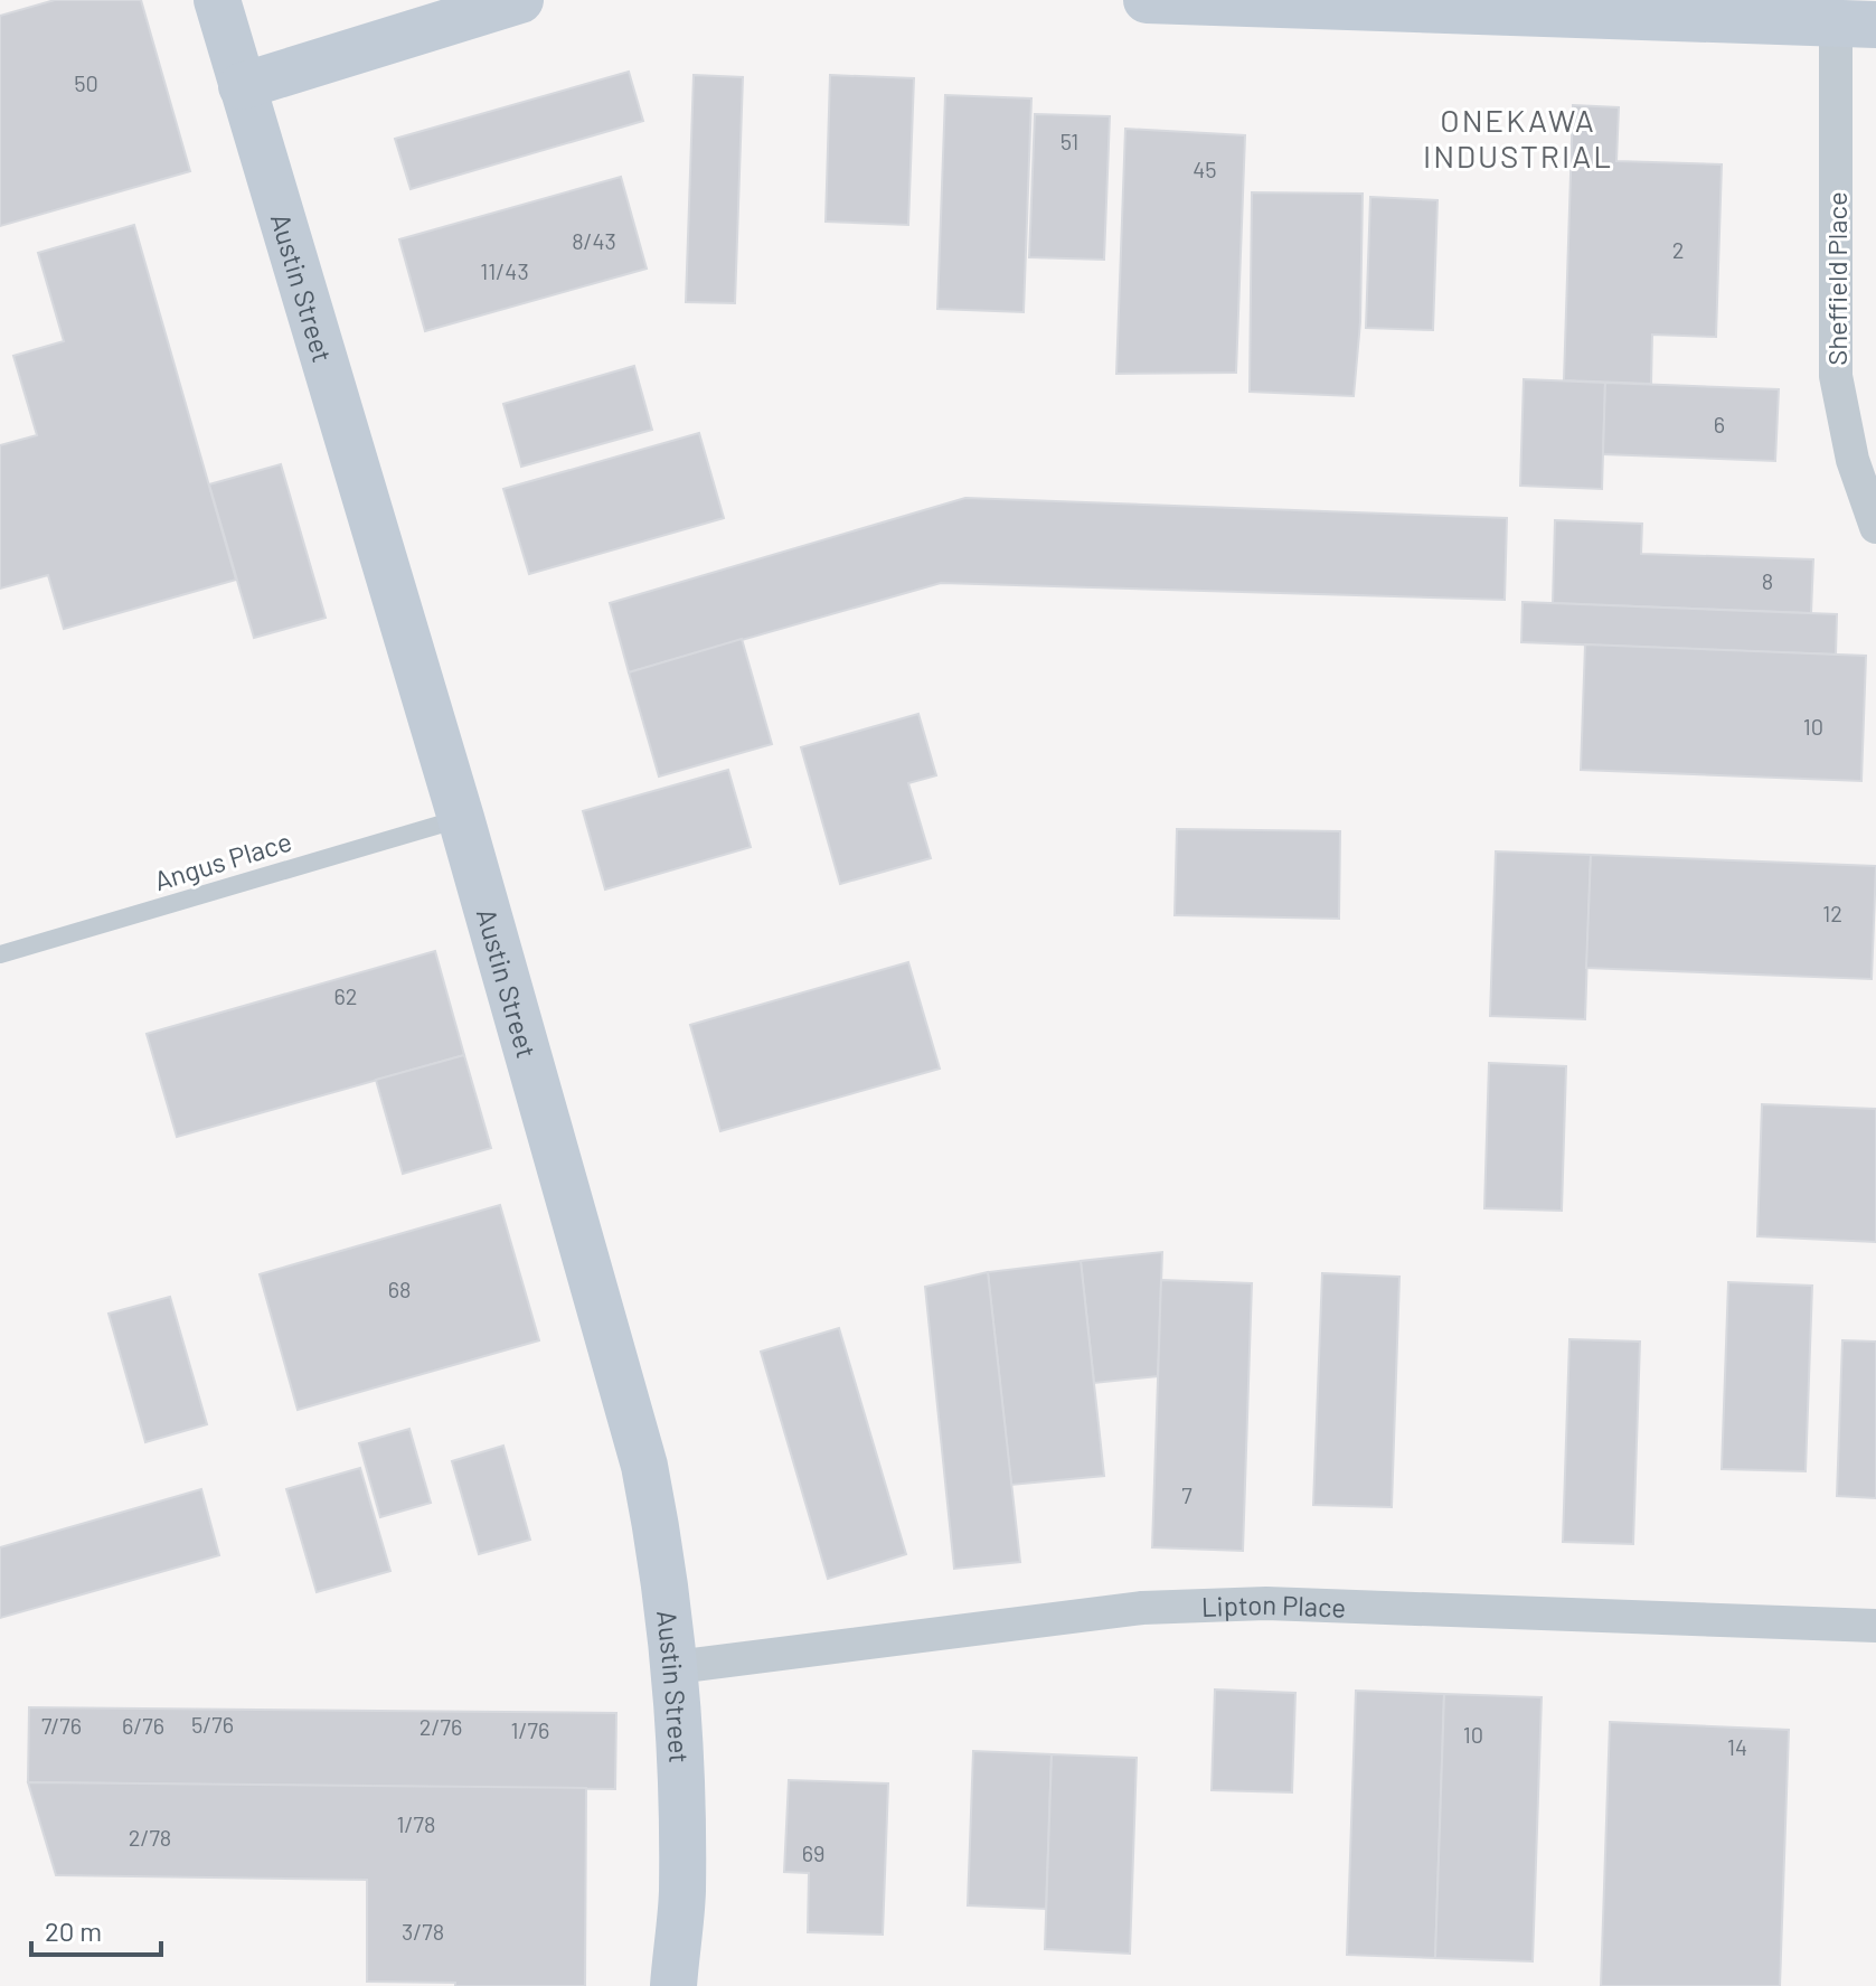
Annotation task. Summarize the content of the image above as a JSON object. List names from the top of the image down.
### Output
{
  "streets": {
    "main road": ["Austin Street"],
    "street": ["Sheffield Place", "Lipton Place"],
    "lane": ["Angus Place"]
  },
  "crossings": [
    ["Austin Street", "Angus Place"],
    ["Austin Street", "Lipton Place"]
  ],
  "districts": ["ONEKAWA INDUSTRIAL"],
  "house_numbers": [
    "50",
    "51",
    "45",
    "8/43",
    "2",
    "11/43",
    "6",
    "8",
    "10",
    "12",
    "62",
    "68",
    "7",
    "5/76",
    "7/76",
    "6/76",
    "2/76",
    "1/76",
    "10",
    "14",
    "1/78",
    "2/78",
    "69",
    "3/78"
  ],
  "scale_bar": "20 m"
}
